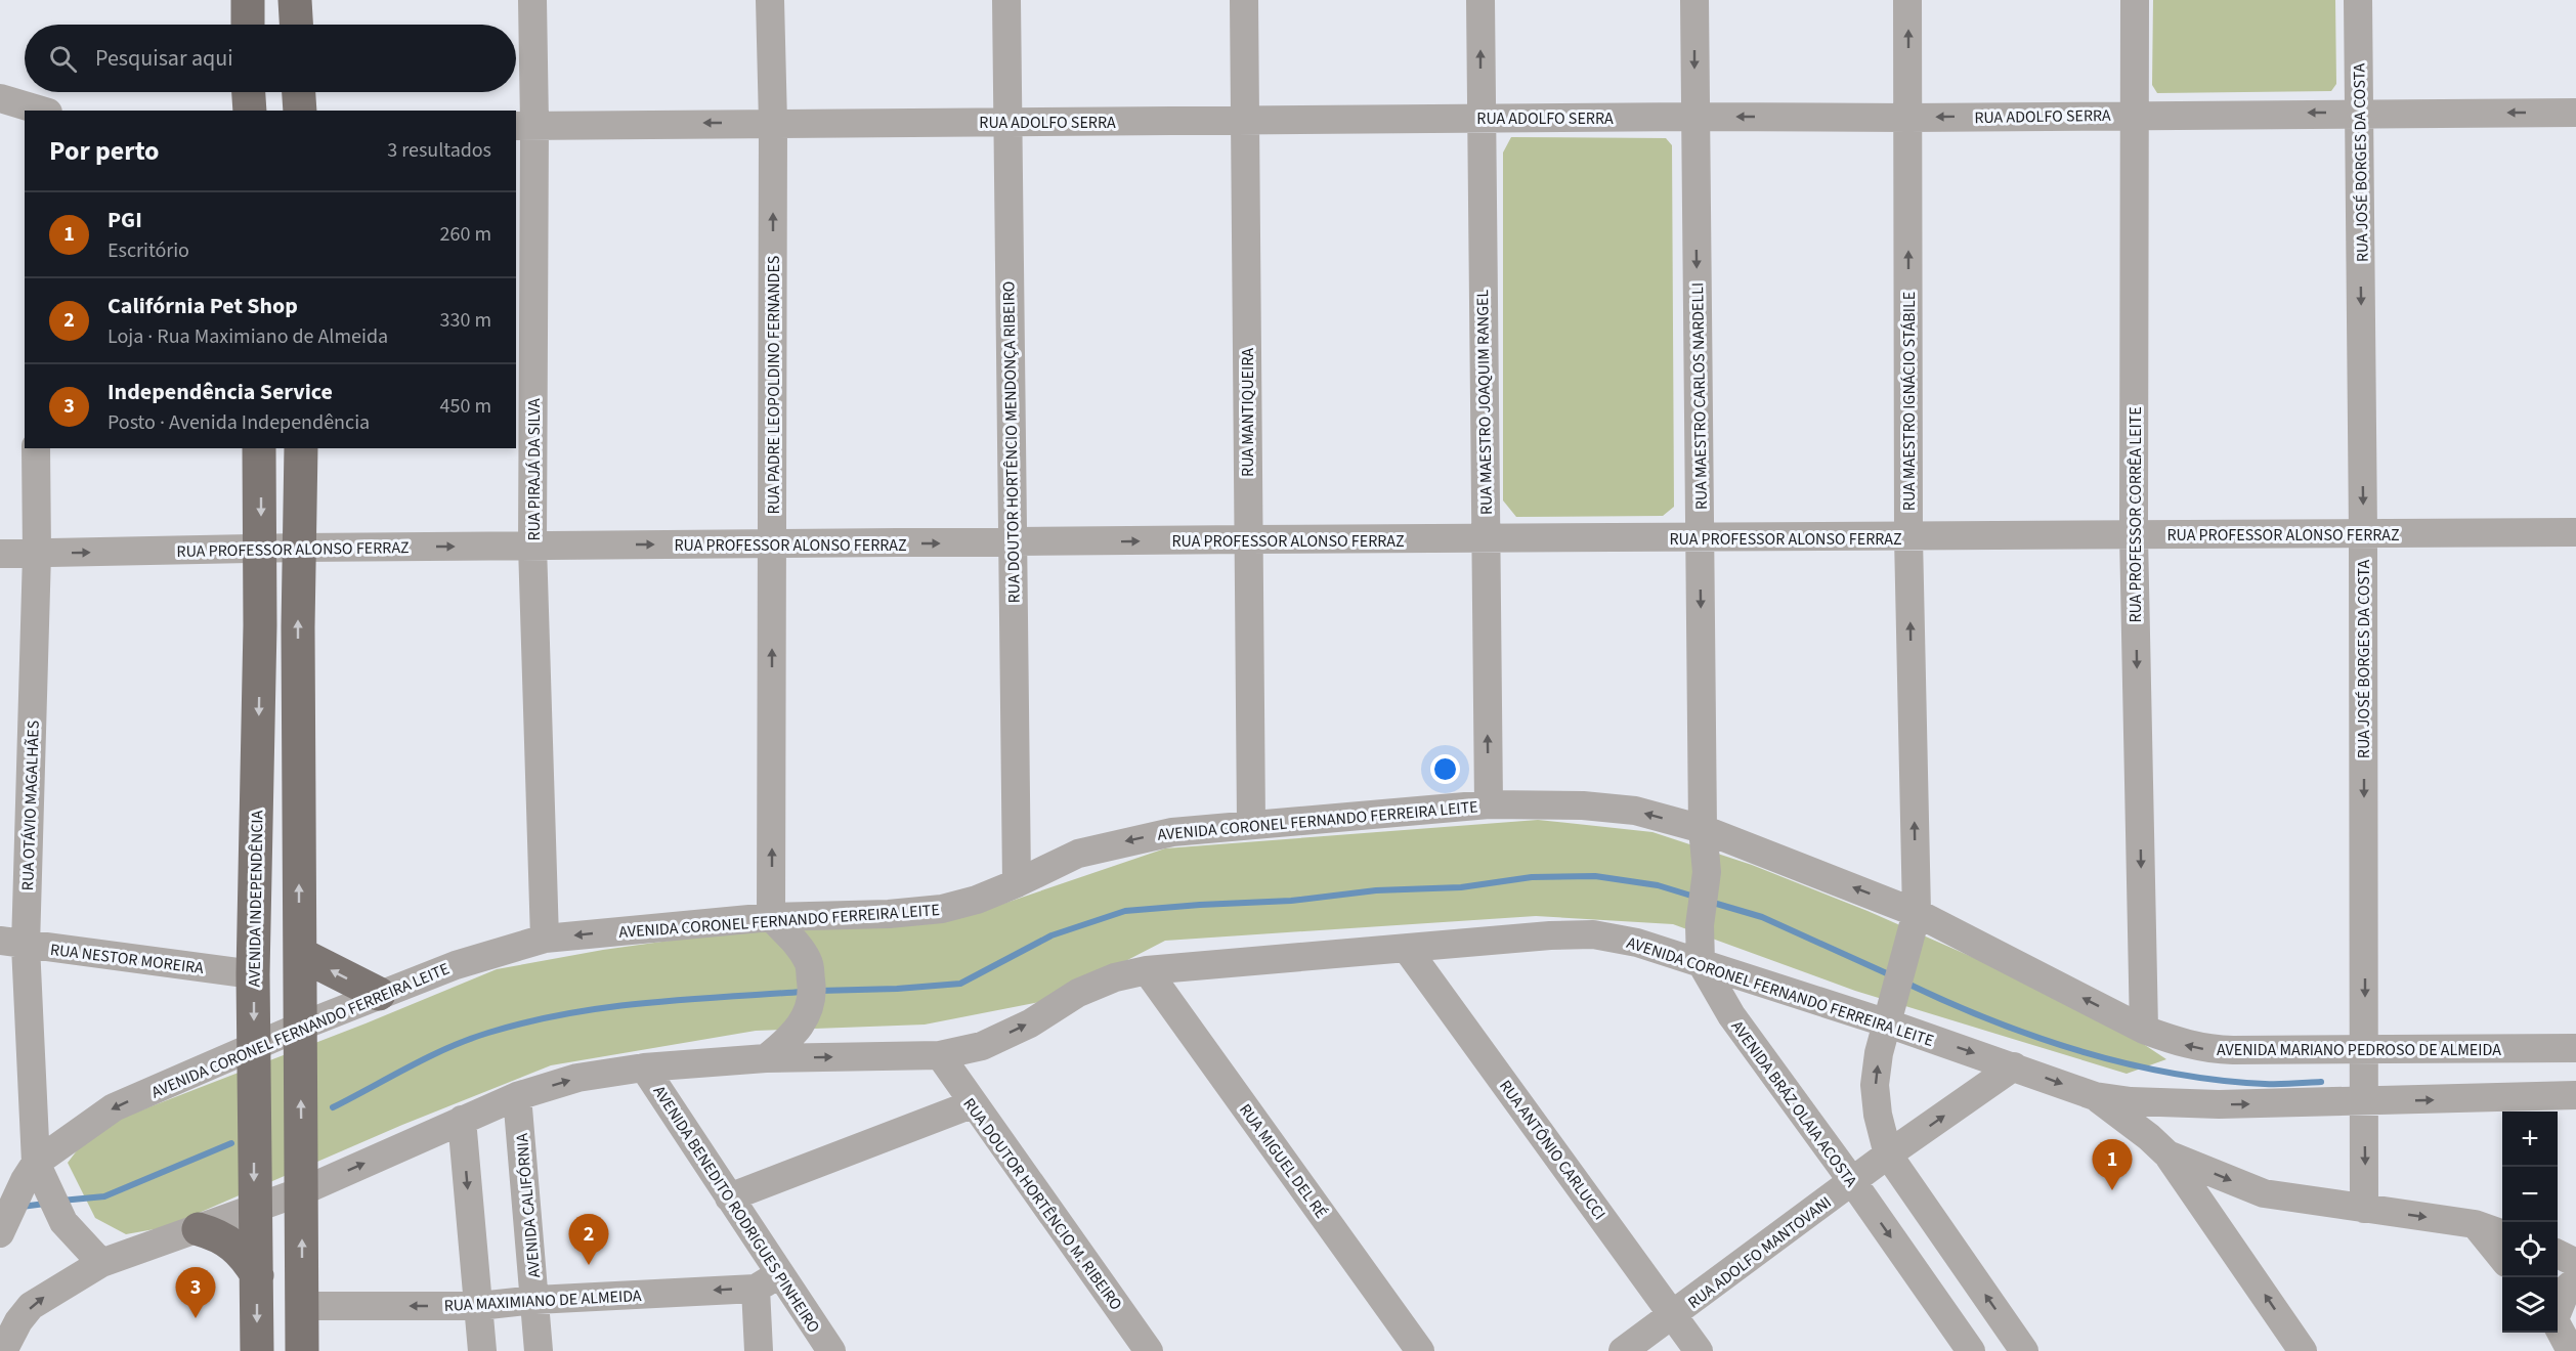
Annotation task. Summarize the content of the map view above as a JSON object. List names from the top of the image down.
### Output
{
  "streets": {
    "main road": ["AVENIDA INDEPENDÊNCIA"],
    "street": [
      "RUA ADOLFO SERRA",
      "RUA JOSÉ BORGES DA COSTA",
      "RUA PADRE LEOPOLDINO FERNANDES",
      "RUA MAESTRO CARLOS NARDELLI",
      "RUA MAESTRO IGNÁCIO STÁBILE",
      "RUA MAESTRO JOAQUIM RANGEL",
      "RUA MANTIQUEIRA",
      "RUA DOUTOR HORTÊNCIO MENDONÇA RIBEIRO",
      "RUA PIRAJÁ DA SILVA",
      "RUA PROFESSOR CORRÊA LEITE",
      "RUA PROFESSOR ALONSO FERRAZ",
      "RUA OTÁVIO MAGALHÃES",
      "AVENIDA CORONEL FERNANDO FERREIRA LEITE",
      "RUA NESTOR MOREIRA",
      "AVENIDA MARIANO PEDROSO DE ALMEIDA",
      "AVENIDA BRÁZ OLAIA ACOSTA",
      "RUA ANTÔNIO CARLUCCI",
      "RUA MIGUEL DEL RÉ",
      "RUA DOUTOR HORTÊNCIO M. RIBEIRO",
      "AVENIDA CALIFÓRNIA",
      "AVENIDA BENEDITO RODRIGUES PINHEIRO",
      "RUA ADOLFO MANTOVANI",
      "RUA MAXIMIANO DE ALMEIDA"
    ]
  },
  "crossings": [
    ["RUA ADOLFO SERRA", "RUA JOSÉ BORGES DA COSTA"],
    ["RUA ADOLFO SERRA", "RUA PADRE LEOPOLDINO FERNANDES"],
    ["RUA ADOLFO SERRA", "RUA MAESTRO CARLOS NARDELLI"],
    ["RUA ADOLFO SERRA", "RUA MAESTRO IGNÁCIO STÁBILE"],
    ["RUA ADOLFO SERRA", "RUA MAESTRO JOAQUIM RANGEL"],
    ["RUA ADOLFO SERRA", "RUA MANTIQUEIRA"],
    ["RUA ADOLFO SERRA", "RUA DOUTOR HORTÊNCIO MENDONÇA RIBEIRO"],
    ["RUA ADOLFO SERRA", "RUA PIRAJÁ DA SILVA"],
    ["RUA ADOLFO SERRA", "RUA PROFESSOR CORRÊA LEITE"],
    ["RUA JOSÉ BORGES DA COSTA", "RUA PROFESSOR ALONSO FERRAZ"],
    ["RUA JOSÉ BORGES DA COSTA", "AVENIDA MARIANO PEDROSO DE ALMEIDA"],
    ["RUA PADRE LEOPOLDINO FERNANDES", "RUA PROFESSOR ALONSO FERRAZ"],
    ["RUA PADRE LEOPOLDINO FERNANDES", "AVENIDA CORONEL FERNANDO FERREIRA LEITE"],
    ["RUA MAESTRO CARLOS NARDELLI", "RUA PROFESSOR ALONSO FERRAZ"],
    ["RUA MAESTRO CARLOS NARDELLI", "AVENIDA CORONEL FERNANDO FERREIRA LEITE"],
    ["RUA MAESTRO CARLOS NARDELLI", "AVENIDA BRÁZ OLAIA ACOSTA"],
    ["RUA MAESTRO IGNÁCIO STÁBILE", "RUA PROFESSOR ALONSO FERRAZ"],
    ["RUA MAESTRO IGNÁCIO STÁBILE", "AVENIDA CORONEL FERNANDO FERREIRA LEITE"],
    ["RUA MAESTRO JOAQUIM RANGEL", "RUA PROFESSOR ALONSO FERRAZ"],
    ["RUA MAESTRO JOAQUIM RANGEL", "AVENIDA CORONEL FERNANDO FERREIRA LEITE"],
    ["RUA MANTIQUEIRA", "RUA PROFESSOR ALONSO FERRAZ"],
    ["RUA MANTIQUEIRA", "AVENIDA CORONEL FERNANDO FERREIRA LEITE"],
    ["RUA DOUTOR HORTÊNCIO MENDONÇA RIBEIRO", "RUA PROFESSOR ALONSO FERRAZ"],
    ["RUA DOUTOR HORTÊNCIO MENDONÇA RIBEIRO", "AVENIDA CORONEL FERNANDO FERREIRA LEITE"],
    ["RUA PIRAJÁ DA SILVA", "RUA PROFESSOR ALONSO FERRAZ"],
    ["RUA PIRAJÁ DA SILVA", "AVENIDA CORONEL FERNANDO FERREIRA LEITE"],
    ["RUA PROFESSOR CORRÊA LEITE", "RUA PROFESSOR ALONSO FERRAZ"],
    ["RUA PROFESSOR CORRÊA LEITE", "AVENIDA CORONEL FERNANDO FERREIRA LEITE"],
    ["RUA PROFESSOR CORRÊA LEITE", "AVENIDA MARIANO PEDROSO DE ALMEIDA"],
    ["RUA PROFESSOR ALONSO FERRAZ", "RUA OTÁVIO MAGALHÃES"],
    ["RUA PROFESSOR ALONSO FERRAZ", "AVENIDA INDEPENDÊNCIA"],
    ["RUA OTÁVIO MAGALHÃES", "AVENIDA CORONEL FERNANDO FERREIRA LEITE"],
    ["RUA OTÁVIO MAGALHÃES", "RUA NESTOR MOREIRA"],
    ["AVENIDA CORONEL FERNANDO FERREIRA LEITE", "AVENIDA INDEPENDÊNCIA"],
    ["AVENIDA CORONEL FERNANDO FERREIRA LEITE", "AVENIDA MARIANO PEDROSO DE ALMEIDA"],
    ["AVENIDA CORONEL FERNANDO FERREIRA LEITE", "AVENIDA BRÁZ OLAIA ACOSTA"],
    ["AVENIDA CORONEL FERNANDO FERREIRA LEITE", "RUA ANTÔNIO CARLUCCI"],
    ["AVENIDA CORONEL FERNANDO FERREIRA LEITE", "RUA MIGUEL DEL RÉ"],
    ["AVENIDA CORONEL FERNANDO FERREIRA LEITE", "RUA DOUTOR HORTÊNCIO M. RIBEIRO"],
    ["AVENIDA CORONEL FERNANDO FERREIRA LEITE", "AVENIDA CALIFÓRNIA"],
    ["AVENIDA CORONEL FERNANDO FERREIRA LEITE", "AVENIDA BENEDITO RODRIGUES PINHEIRO"],
    ["AVENIDA CORONEL FERNANDO FERREIRA LEITE", "RUA ADOLFO MANTOVANI"],
    ["AVENIDA INDEPENDÊNCIA", "RUA NESTOR MOREIRA"],
    ["AVENIDA BRÁZ OLAIA ACOSTA", "RUA ADOLFO MANTOVANI"],
    ["RUA ANTÔNIO CARLUCCI", "RUA ADOLFO MANTOVANI"],
    ["AVENIDA CALIFÓRNIA", "RUA MAXIMIANO DE ALMEIDA"],
    ["AVENIDA BENEDITO RODRIGUES PINHEIRO", "RUA MAXIMIANO DE ALMEIDA"]
  ],
  "one_way": [
    "RUA ADOLFO SERRA",
    "RUA JOSÉ BORGES DA COSTA",
    "RUA PADRE LEOPOLDINO FERNANDES",
    "RUA MAESTRO CARLOS NARDELLI",
    "RUA MAESTRO IGNÁCIO STÁBILE",
    "RUA MAESTRO JOAQUIM RANGEL",
    "RUA PROFESSOR CORRÊA LEITE",
    "RUA PROFESSOR ALONSO FERRAZ",
    "RUA MAXIMIANO DE ALMEIDA"
  ],
  "page": {
    "search": "Pesquisar aqui",
    "heading": ["Por perto", "3 resultados"],
    "list": [
      {
        "mark": "1",
        "name": "PGI",
        "note": "Escritório",
        "value": "260 m"
      },
      {
        "mark": "2",
        "name": "Califórnia Pet Shop",
        "note": "Loja · Rua Maximiano de Almeida",
        "value": "330 m"
      },
      {
        "mark": "3",
        "name": "Independência Service",
        "note": "Posto · Avenida Independência",
        "value": "450 m"
      }
    ],
    "map_buttons": ["+", "−"],
    "pins": ["1", "2", "3"]
  }
}
